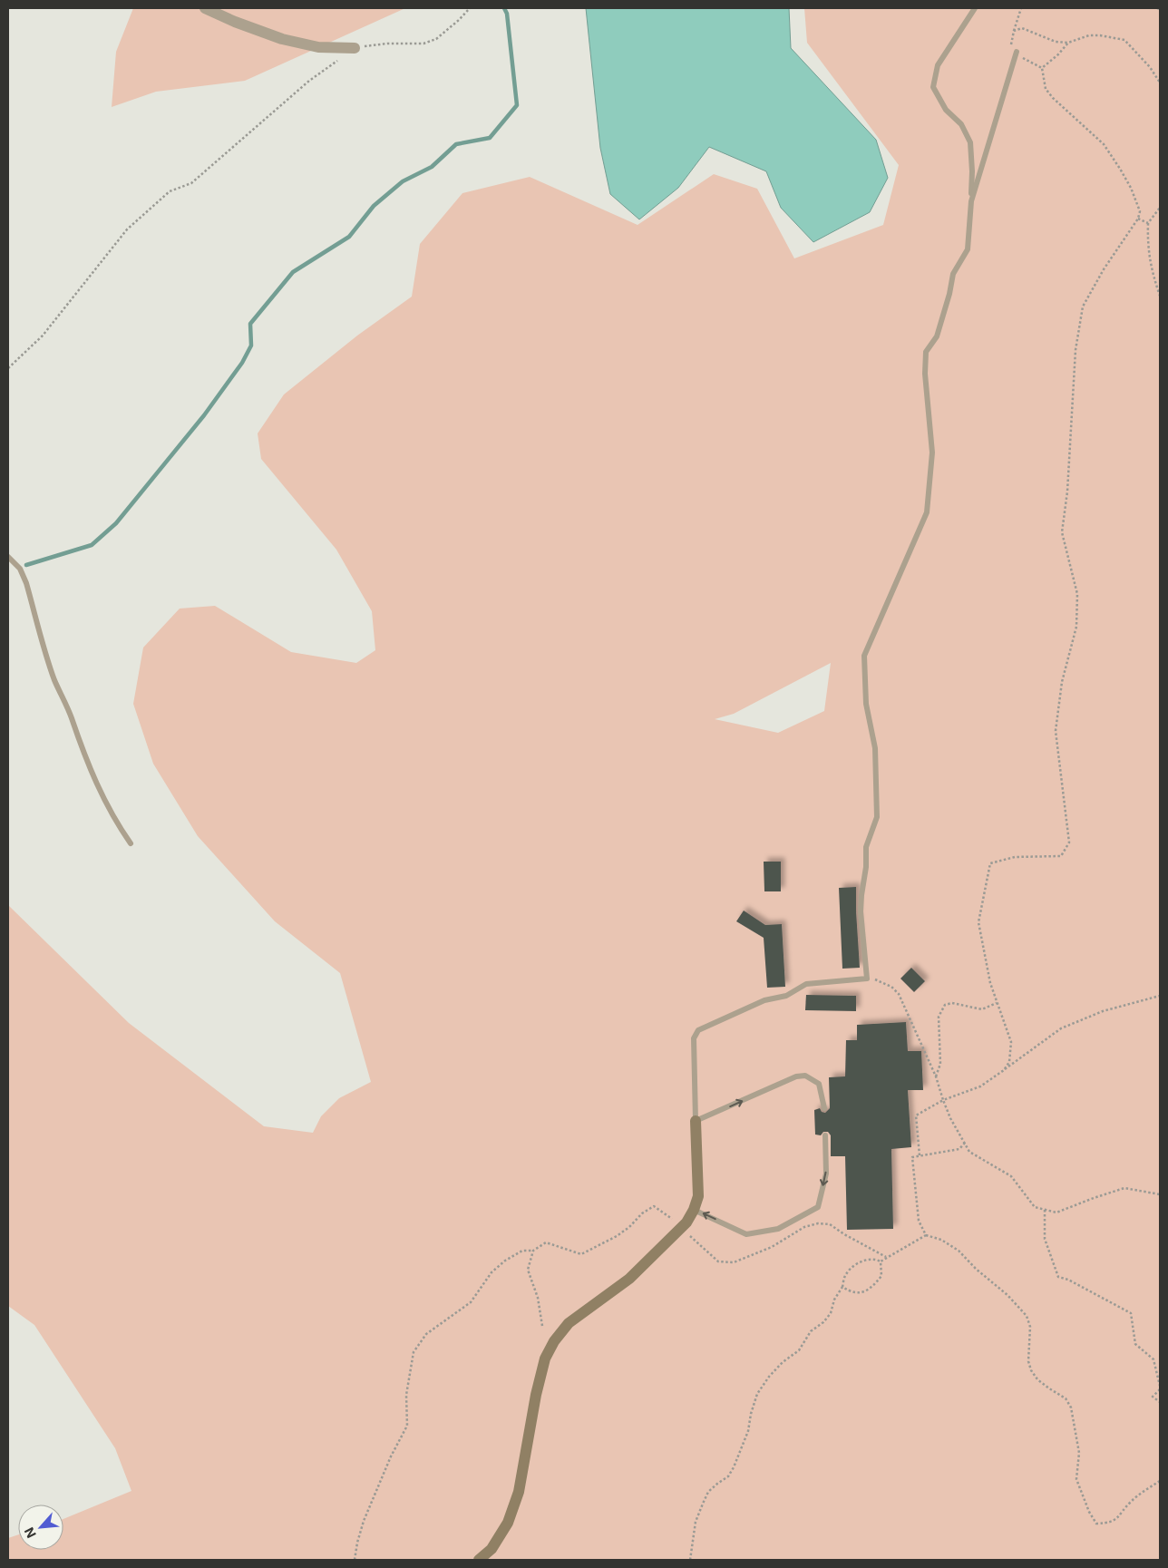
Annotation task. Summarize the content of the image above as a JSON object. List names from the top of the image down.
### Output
{
  "north": "bottom left"
}
